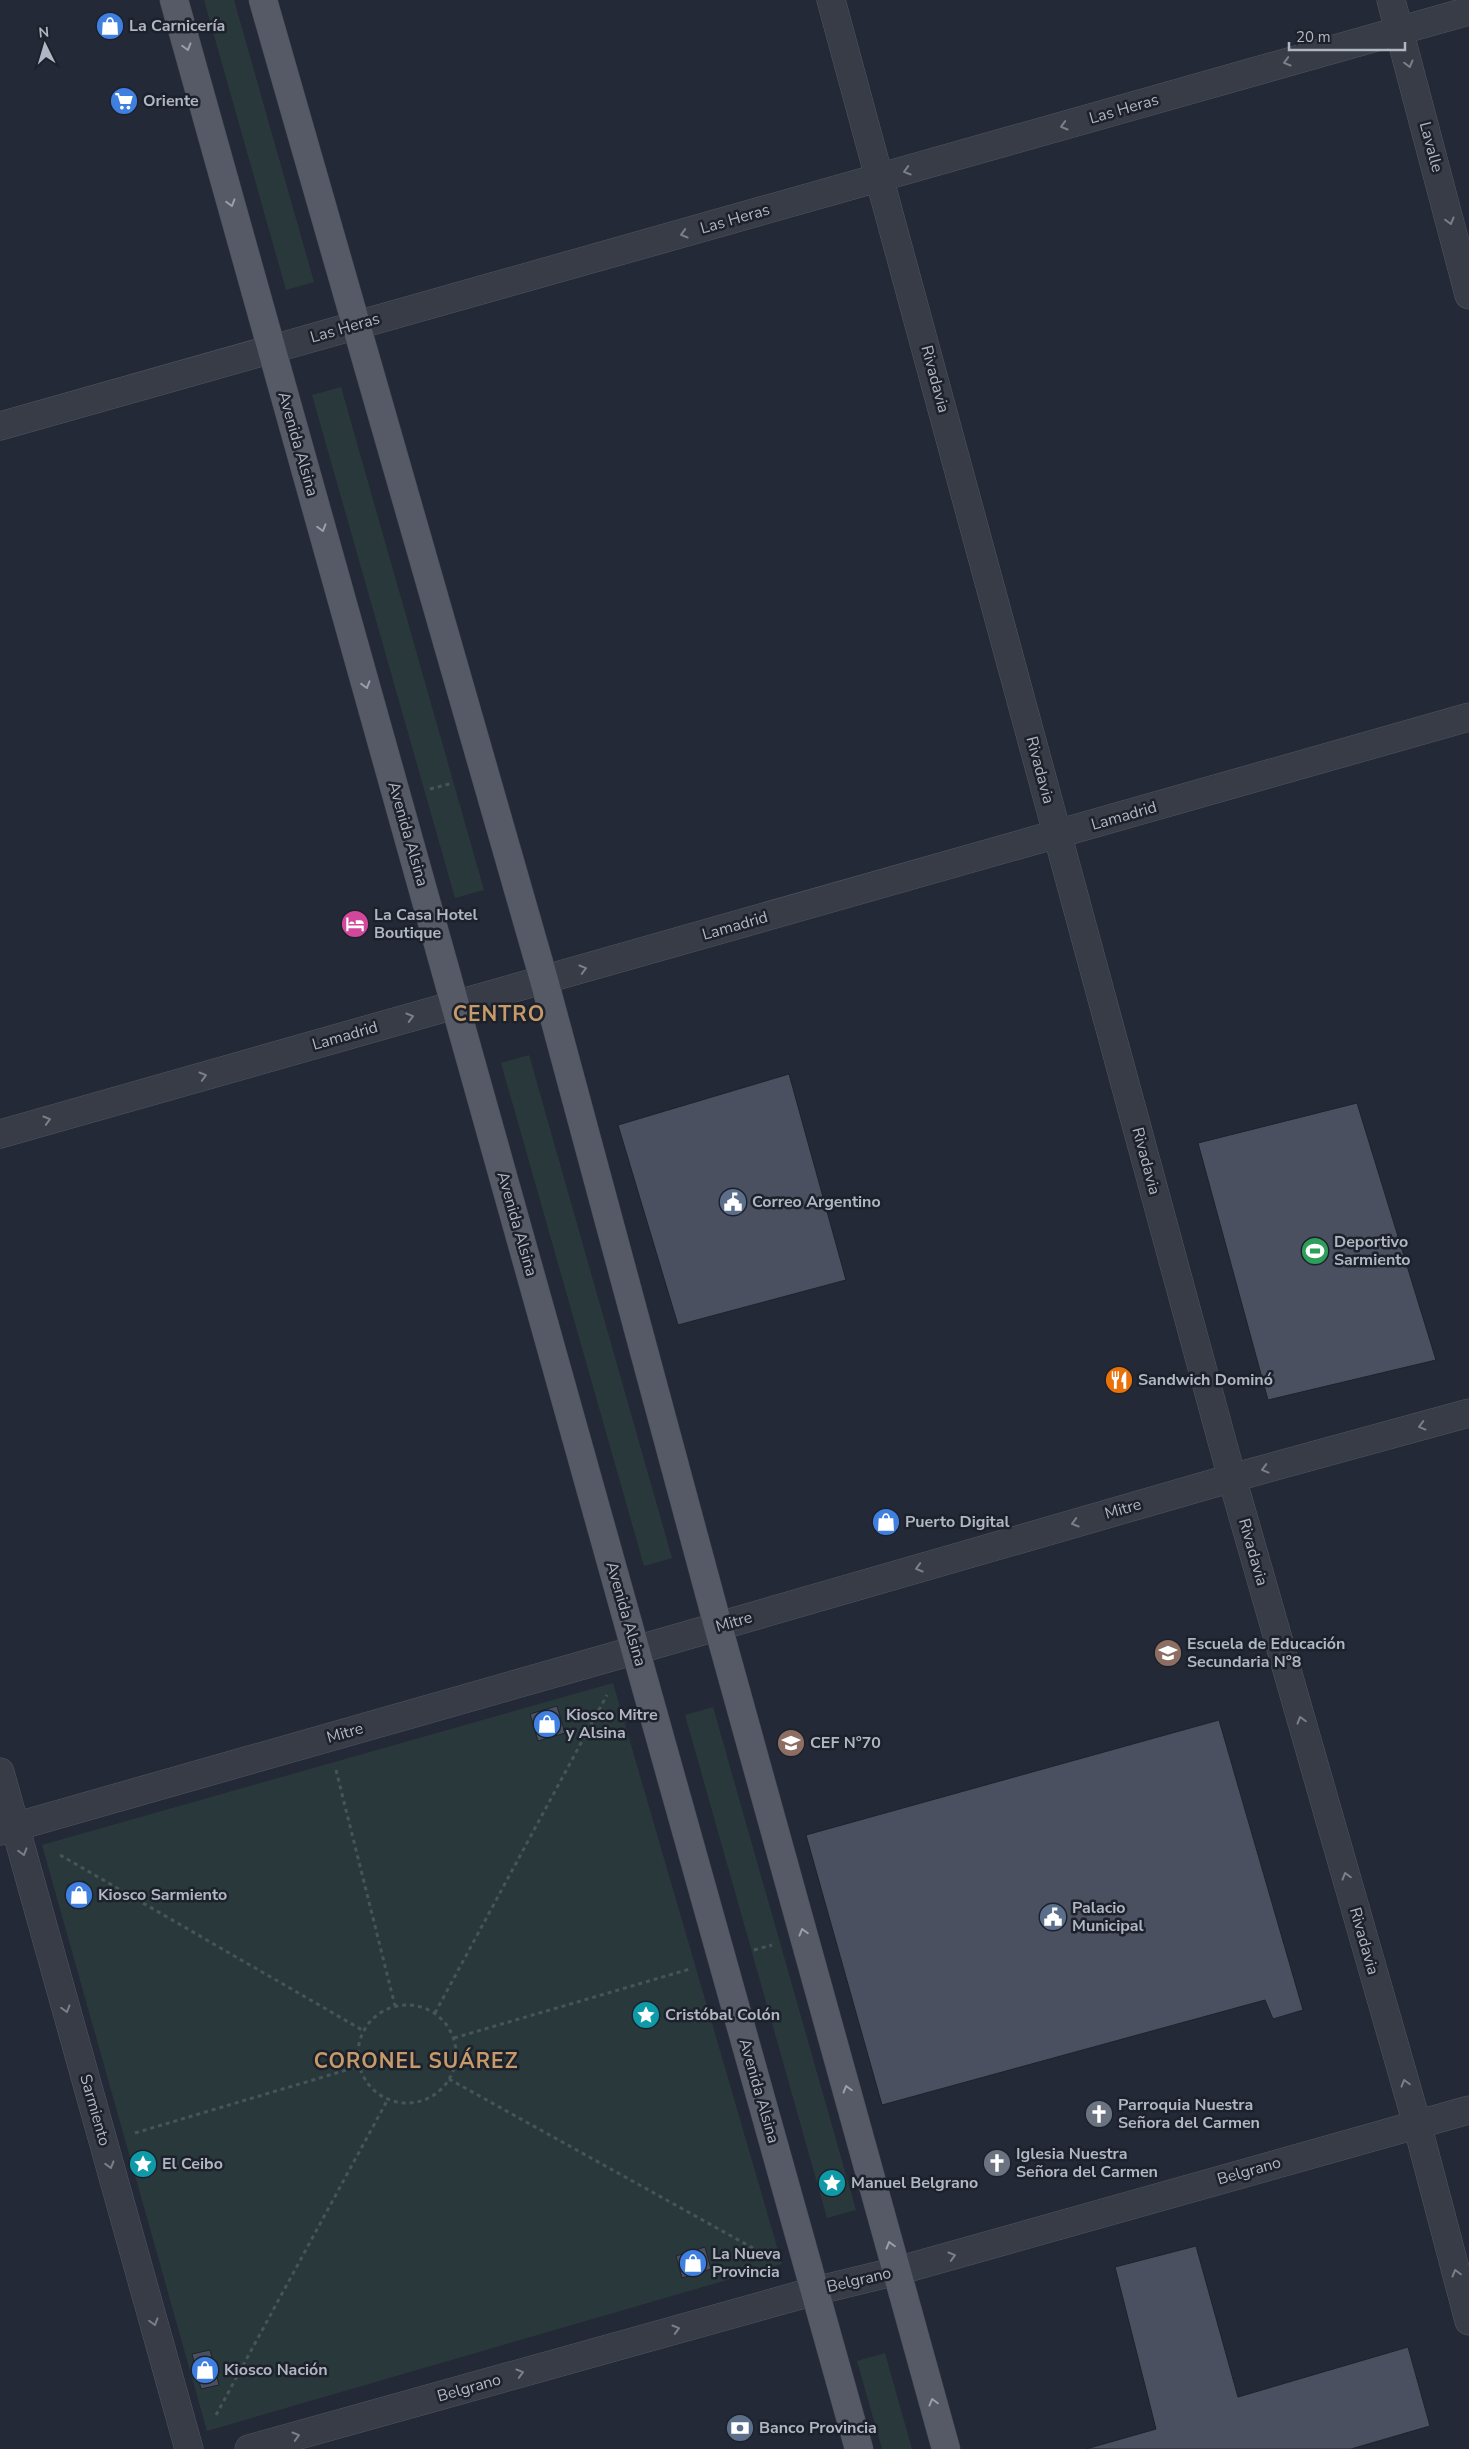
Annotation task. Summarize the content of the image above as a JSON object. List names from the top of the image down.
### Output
{
  "streets": {
    "main road": ["Avenida Alsina"],
    "street": [
      "Las Heras",
      "Lavalle",
      "Rivadavia",
      "Lamadrid",
      "Mitre",
      "Sarmiento",
      "Belgrano"
    ]
  },
  "crossings": [
    ["Las Heras", "Lavalle"],
    ["Las Heras", "Rivadavia"],
    ["Las Heras", "Avenida Alsina"],
    ["Rivadavia", "Lamadrid"],
    ["Rivadavia", "Mitre"],
    ["Rivadavia", "Belgrano"],
    ["Avenida Alsina", "Lamadrid"],
    ["Avenida Alsina", "Mitre"],
    ["Avenida Alsina", "Belgrano"],
    ["Mitre", "Sarmiento"]
  ],
  "one_way": [
    "Las Heras",
    "Lavalle",
    "Rivadavia",
    "Lamadrid",
    "Mitre",
    "Sarmiento",
    "Belgrano"
  ],
  "districts": ["CENTRO", "CORONEL SUÁREZ"],
  "places": {
    "shop": [
      "La Carnicería",
      "Puerto Digital",
      "Kiosco Mitre y Alsina",
      "Kiosco Sarmiento",
      "La Nueva Provincia",
      "Kiosco Nación"
    ],
    "supermarket": ["Oriente"],
    "hotel": ["La Casa Hotel Boutique"],
    "public building": ["Correo Argentino", "Palacio Municipal"],
    "sports": ["Deportivo Sarmiento"],
    "restaurant": ["Sandwich Dominó"],
    "school or university": ["Escuela de Educación Secundaria N°8", "CEF N°70"],
    "place": ["Cristóbal Colón", "El Ceibo", "Manuel Belgrano"],
    "church": ["Parroquia Nuestra Señora del Carmen", "Iglesia Nuestra Señora del Carmen"],
    "bank": ["Banco Provincia"]
  },
  "scale_bar": "20 m",
  "north": "top"
}
